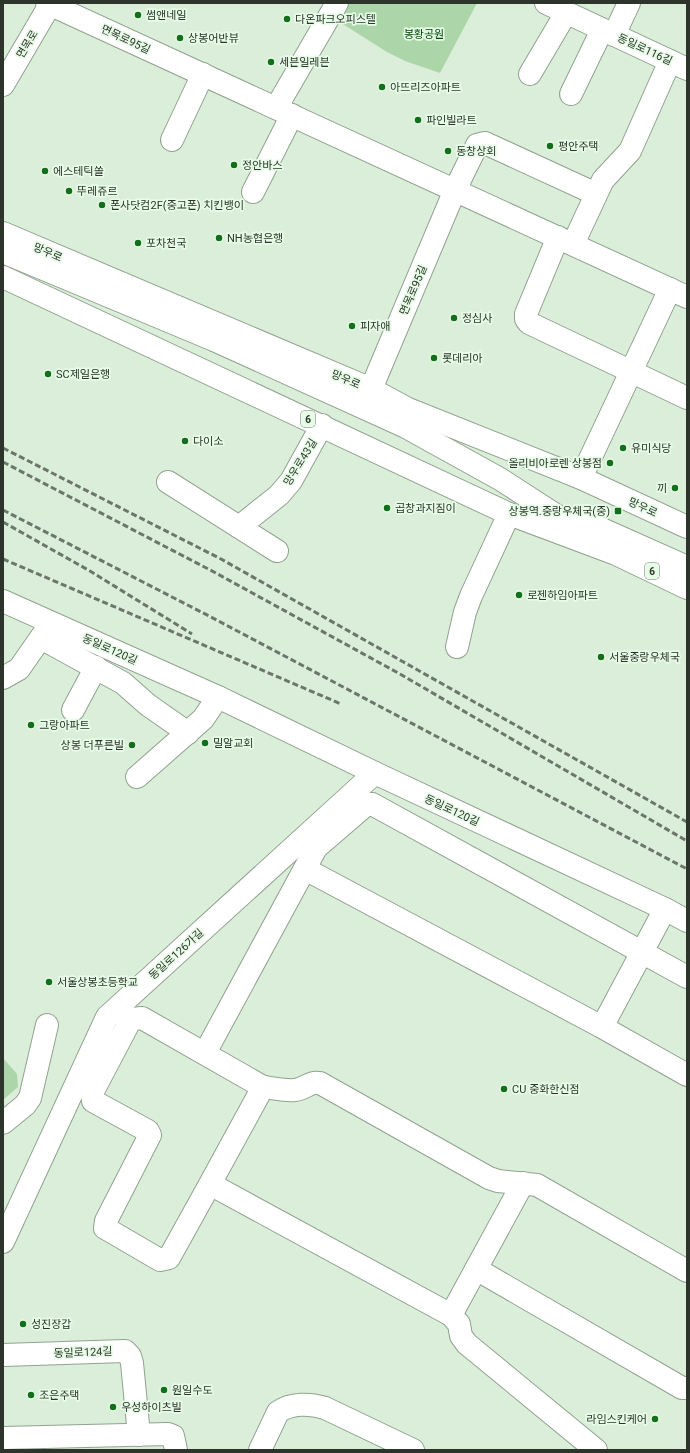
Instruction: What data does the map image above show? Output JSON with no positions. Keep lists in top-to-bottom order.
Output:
{
  "streets": {
    "street": [
      "면목로95길",
      "면목로",
      "동일로116길",
      "망우로",
      "6",
      "망우로43길",
      "동일로120길",
      "동일로126가길",
      "동일로124길"
    ]
  },
  "crossings": [
    ["면목로95길", "면목로"],
    ["면목로95길", "망우로"],
    ["6", "망우로43길"],
    ["동일로120길", "동일로126가길"]
  ],
  "parks": ["봉황공원"],
  "places": {
    "other": [
      "썸앤네일",
      "다온파크오피스텔",
      "상봉어반뷰",
      "세븐일레븐",
      "아뜨리즈아파트",
      "파인빌라트",
      "평안주택",
      "동창상회",
      "정안바스",
      "에스테틱쏠",
      "뚜레쥬르",
      "폰사닷컴2F(중고폰) 치킨뱅이",
      "NH농협은행",
      "포차천국",
      "정심사",
      "피자애",
      "롯데리아",
      "SC제일은행",
      "다이소",
      "유미식당",
      "올리비아로렌 상봉점",
      "끼",
      "곱창과지짐이",
      "로젠하임아파트",
      "서울중랑우체국",
      "그랑아파트",
      "밀알교회",
      "상봉 더푸른빌",
      "서울상봉초등학교",
      "CU 중화한신점",
      "성진장갑",
      "원일수도",
      "조은주택",
      "우성하이츠빌",
      "라임스킨케어"
    ],
    "transit": ["상봉역.중랑우체국(중)"]
  }
}
